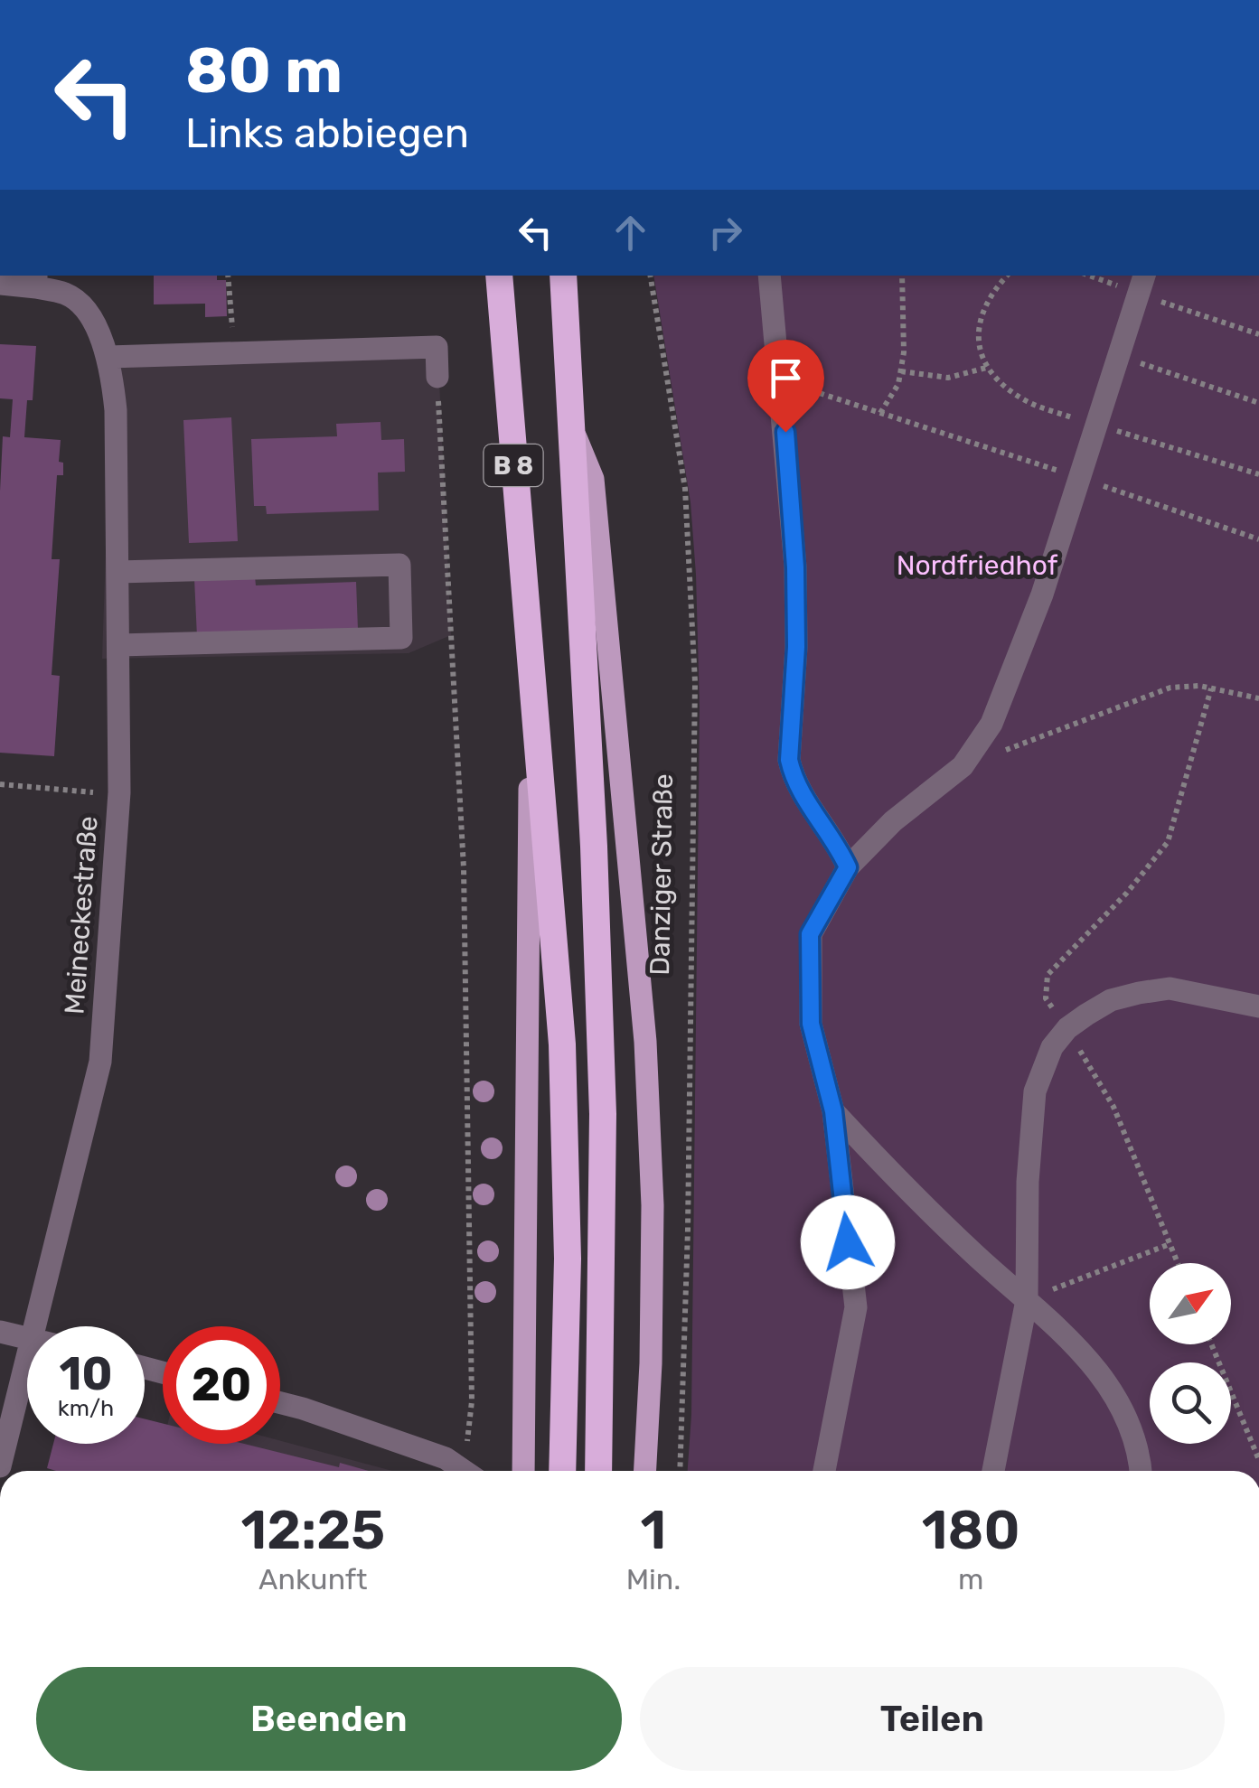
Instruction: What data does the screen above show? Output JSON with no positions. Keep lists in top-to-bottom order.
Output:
{
  "streets": {
    "highway": ["B 8", "Danziger Straße"],
    "street": ["Meineckestraße"]
  },
  "parks": ["Nordfriedhof"],
  "north": "top right",
  "page": {
    "turn": ["80 m", "Links abbiegen"],
    "speed": "10 km/h",
    "limit": "20",
    "eta": [
      "12:25",
      "Ankunft",
      "1",
      "Min.",
      "180",
      "m"
    ],
    "buttons": ["Beenden", "Teilen"]
  }
}
